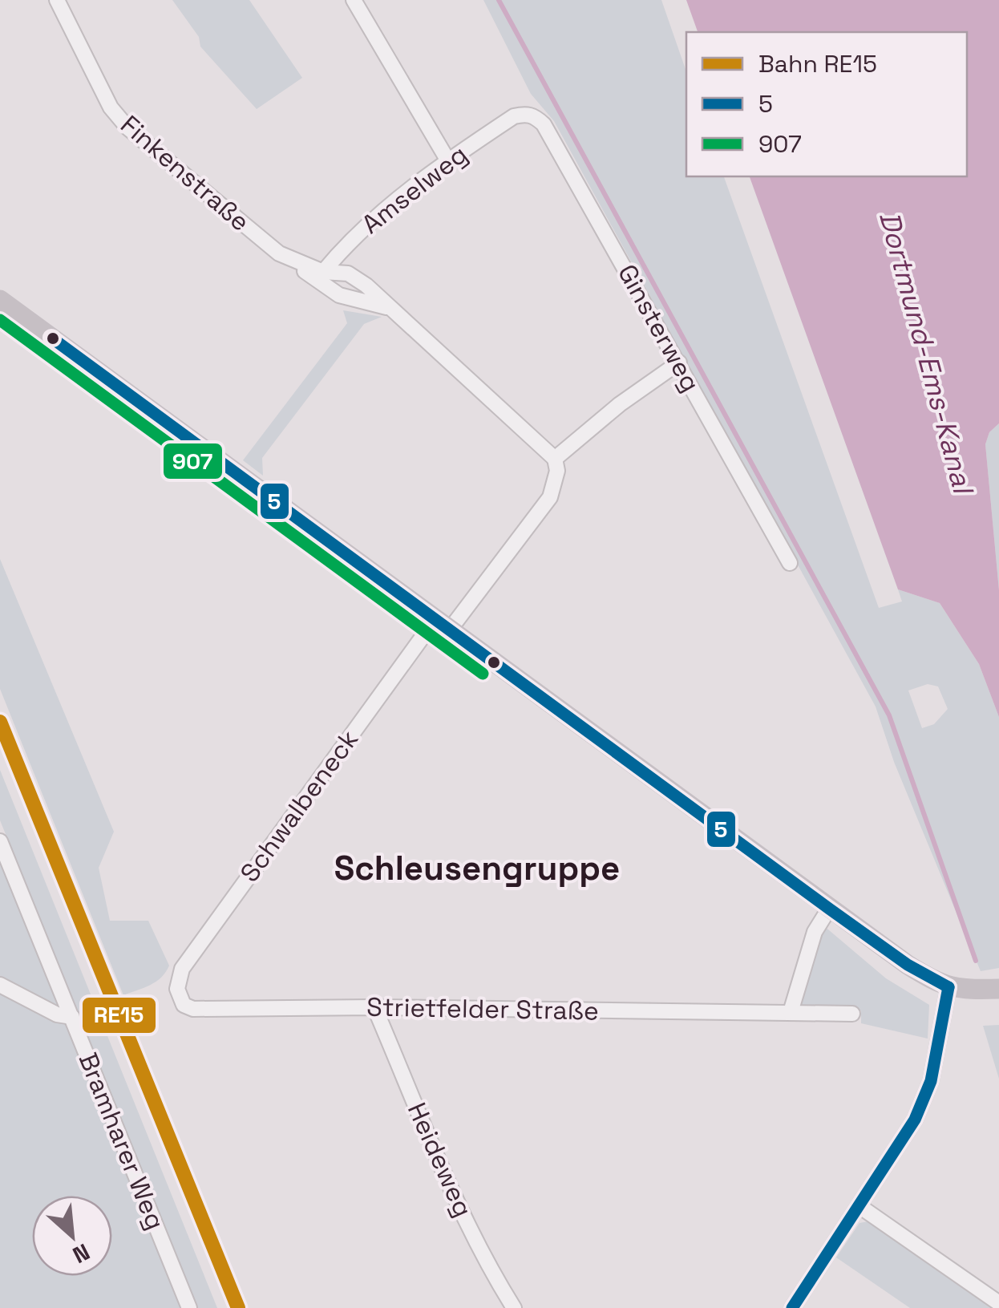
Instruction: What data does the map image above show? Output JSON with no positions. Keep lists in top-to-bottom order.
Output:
{
  "streets": {
    "street": [
      "Finkenstraße",
      "Amselweg",
      "Ginsterweg",
      "Schwalbeneck",
      "Strietfelder Straße",
      "Bramharer Weg",
      "Heideweg"
    ]
  },
  "crossings": [
    ["Finkenstraße", "Amselweg"],
    ["Finkenstraße", "Schwalbeneck"],
    ["Amselweg", "Ginsterweg"],
    ["Schwalbeneck", "Strietfelder Straße"],
    ["Strietfelder Straße", "Heideweg"]
  ],
  "districts": ["Schleusengruppe"],
  "water": ["Dortmund-Ems-Kanal"],
  "lines": ["transit line 907", "transit line 5", "rail line RE15"],
  "legend": ["Bahn RE15", "5", "907"],
  "north": "bottom right"
}
